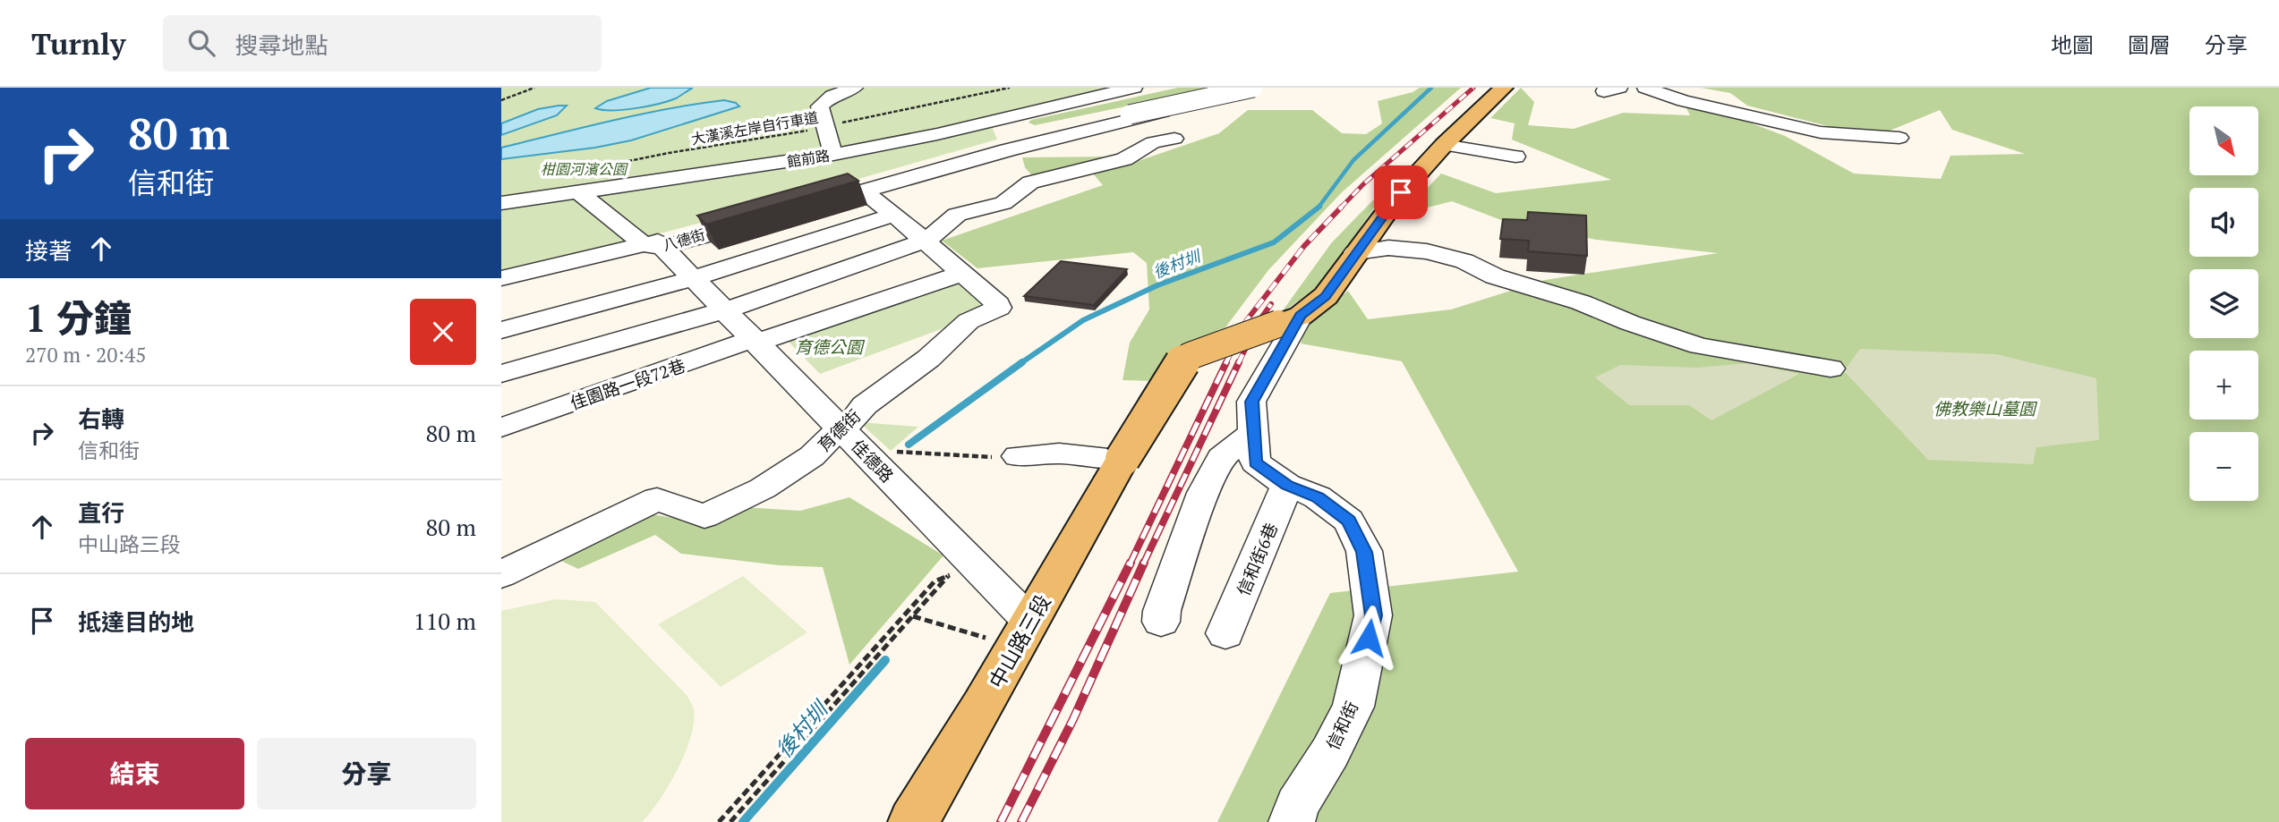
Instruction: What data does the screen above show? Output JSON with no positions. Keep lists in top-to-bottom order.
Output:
{
  "streets": {
    "main road": ["中山路三段"],
    "street": [
      "館前路",
      "八德街",
      "佳園路一段72巷",
      "育德街",
      "佳德路",
      "信和街6巷",
      "信和街"
    ],
    "path": ["大漢溪左岸自行車道"]
  },
  "crossings": [
    ["八德街", "佳德路"],
    ["佳園路一段72巷", "育德街"],
    ["佳園路一段72巷", "佳德路"],
    ["育德街", "佳德路"],
    ["佳德路", "中山路三段"],
    ["信和街6巷", "信和街"],
    ["中山路三段", "信和街"]
  ],
  "water": ["後村圳"],
  "parks": ["柑園河濱公園", "育德公園", "佛教樂山墓園"],
  "north": "bottom right",
  "page": {
    "header": "Turnly",
    "search": "搜尋地點",
    "nav": ["地圖", "圖層", "分享"],
    "turn": ["80 m", "信和街"],
    "map_buttons": ["+", "−"],
    "then": "接著",
    "heading": ["1 分鐘", "270 m · 20:45"],
    "list": [
      {
        "name": "右轉",
        "note": "信和街",
        "value": "80 m"
      },
      {
        "name": "直行",
        "note": "中山路三段",
        "value": "80 m"
      },
      {
        "name": "抵達目的地",
        "value": "110 m"
      }
    ],
    "buttons": ["結束", "分享"]
  }
}
